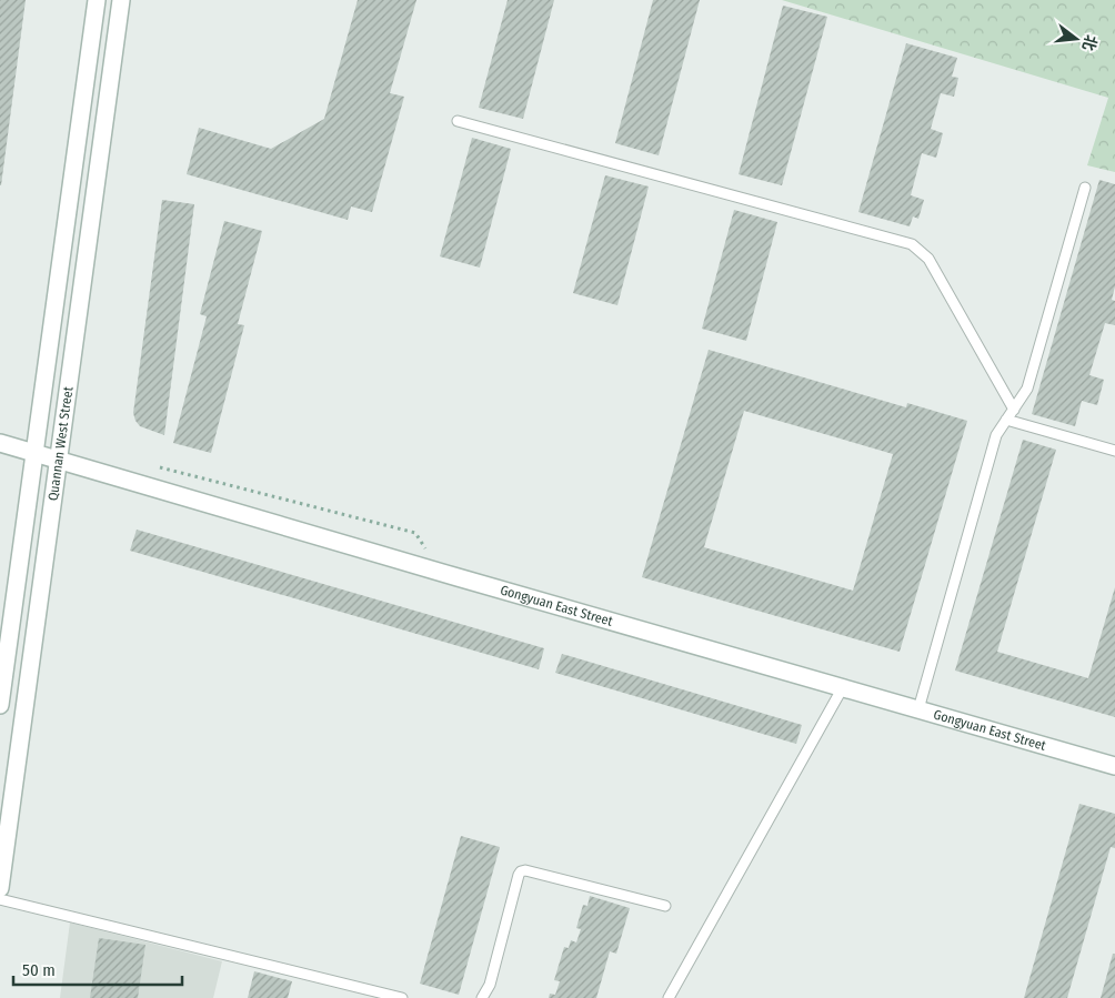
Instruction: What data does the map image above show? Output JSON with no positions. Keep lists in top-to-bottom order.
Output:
{
  "streets": {
    "main road": ["Quannan West Street", "Gongyuan East Street"]
  },
  "crossings": [
    ["Quannan West Street", "Gongyuan East Street"]
  ],
  "scale_bar": "50 m",
  "north": "right"
}
